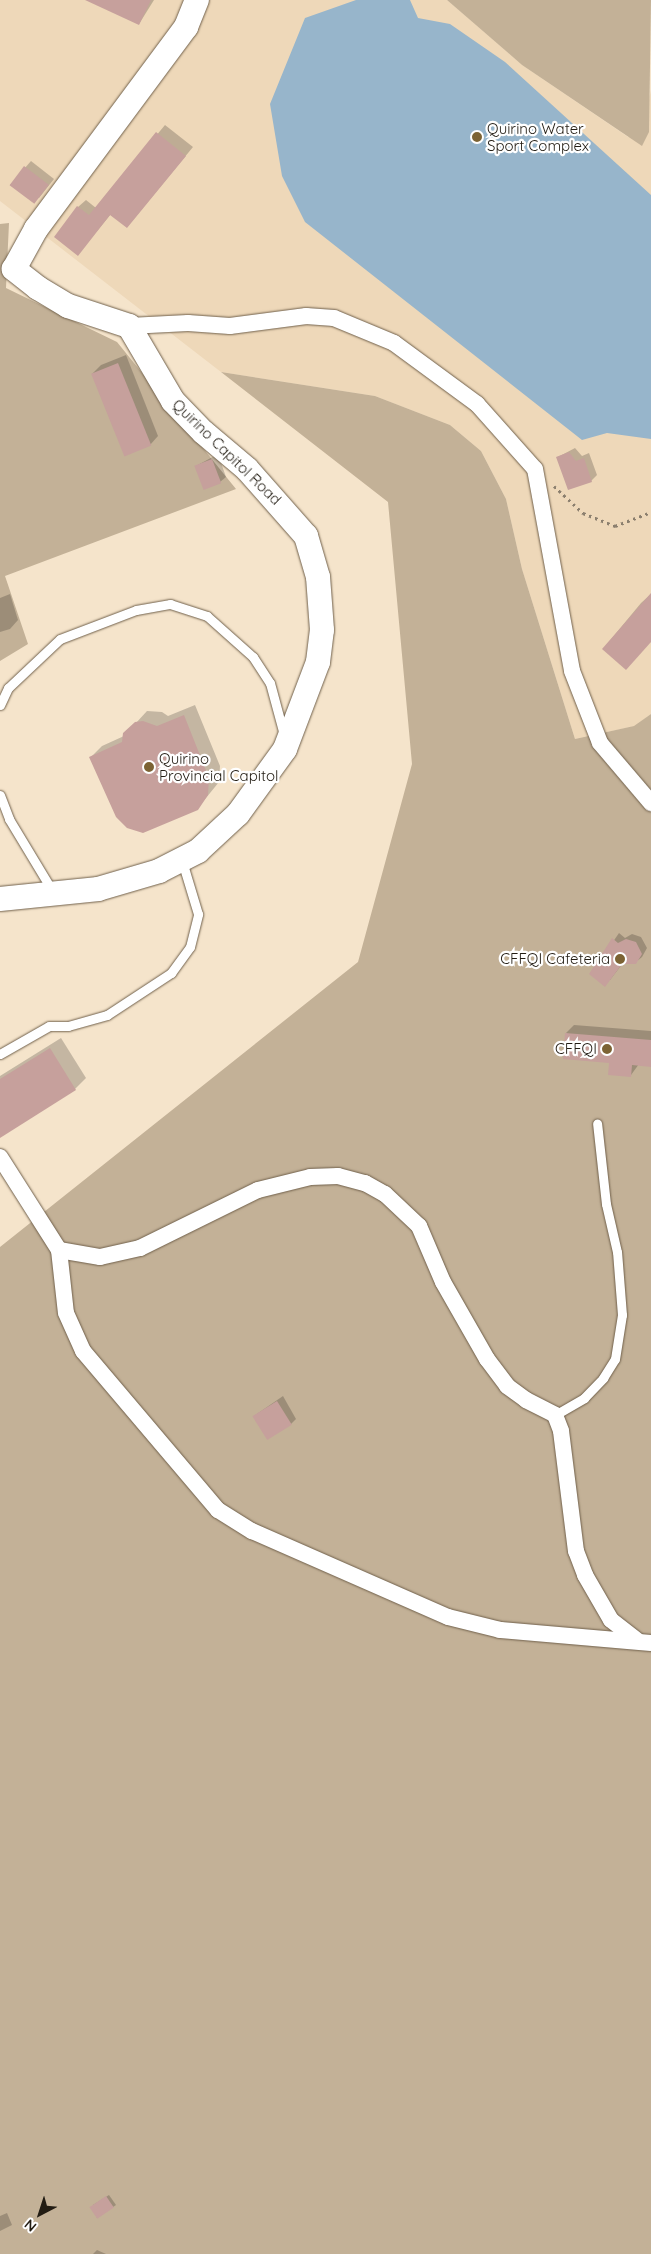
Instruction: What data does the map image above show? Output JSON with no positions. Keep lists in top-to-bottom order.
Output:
{
  "streets": {
    "street": ["Quirino Capitol Road"]
  },
  "places": [
    "Quirino Water Sport Complex",
    "Quirino Provincial Capitol",
    "CFFQI Cafeteria",
    "CFFQI"
  ],
  "north": "bottom left"
}
